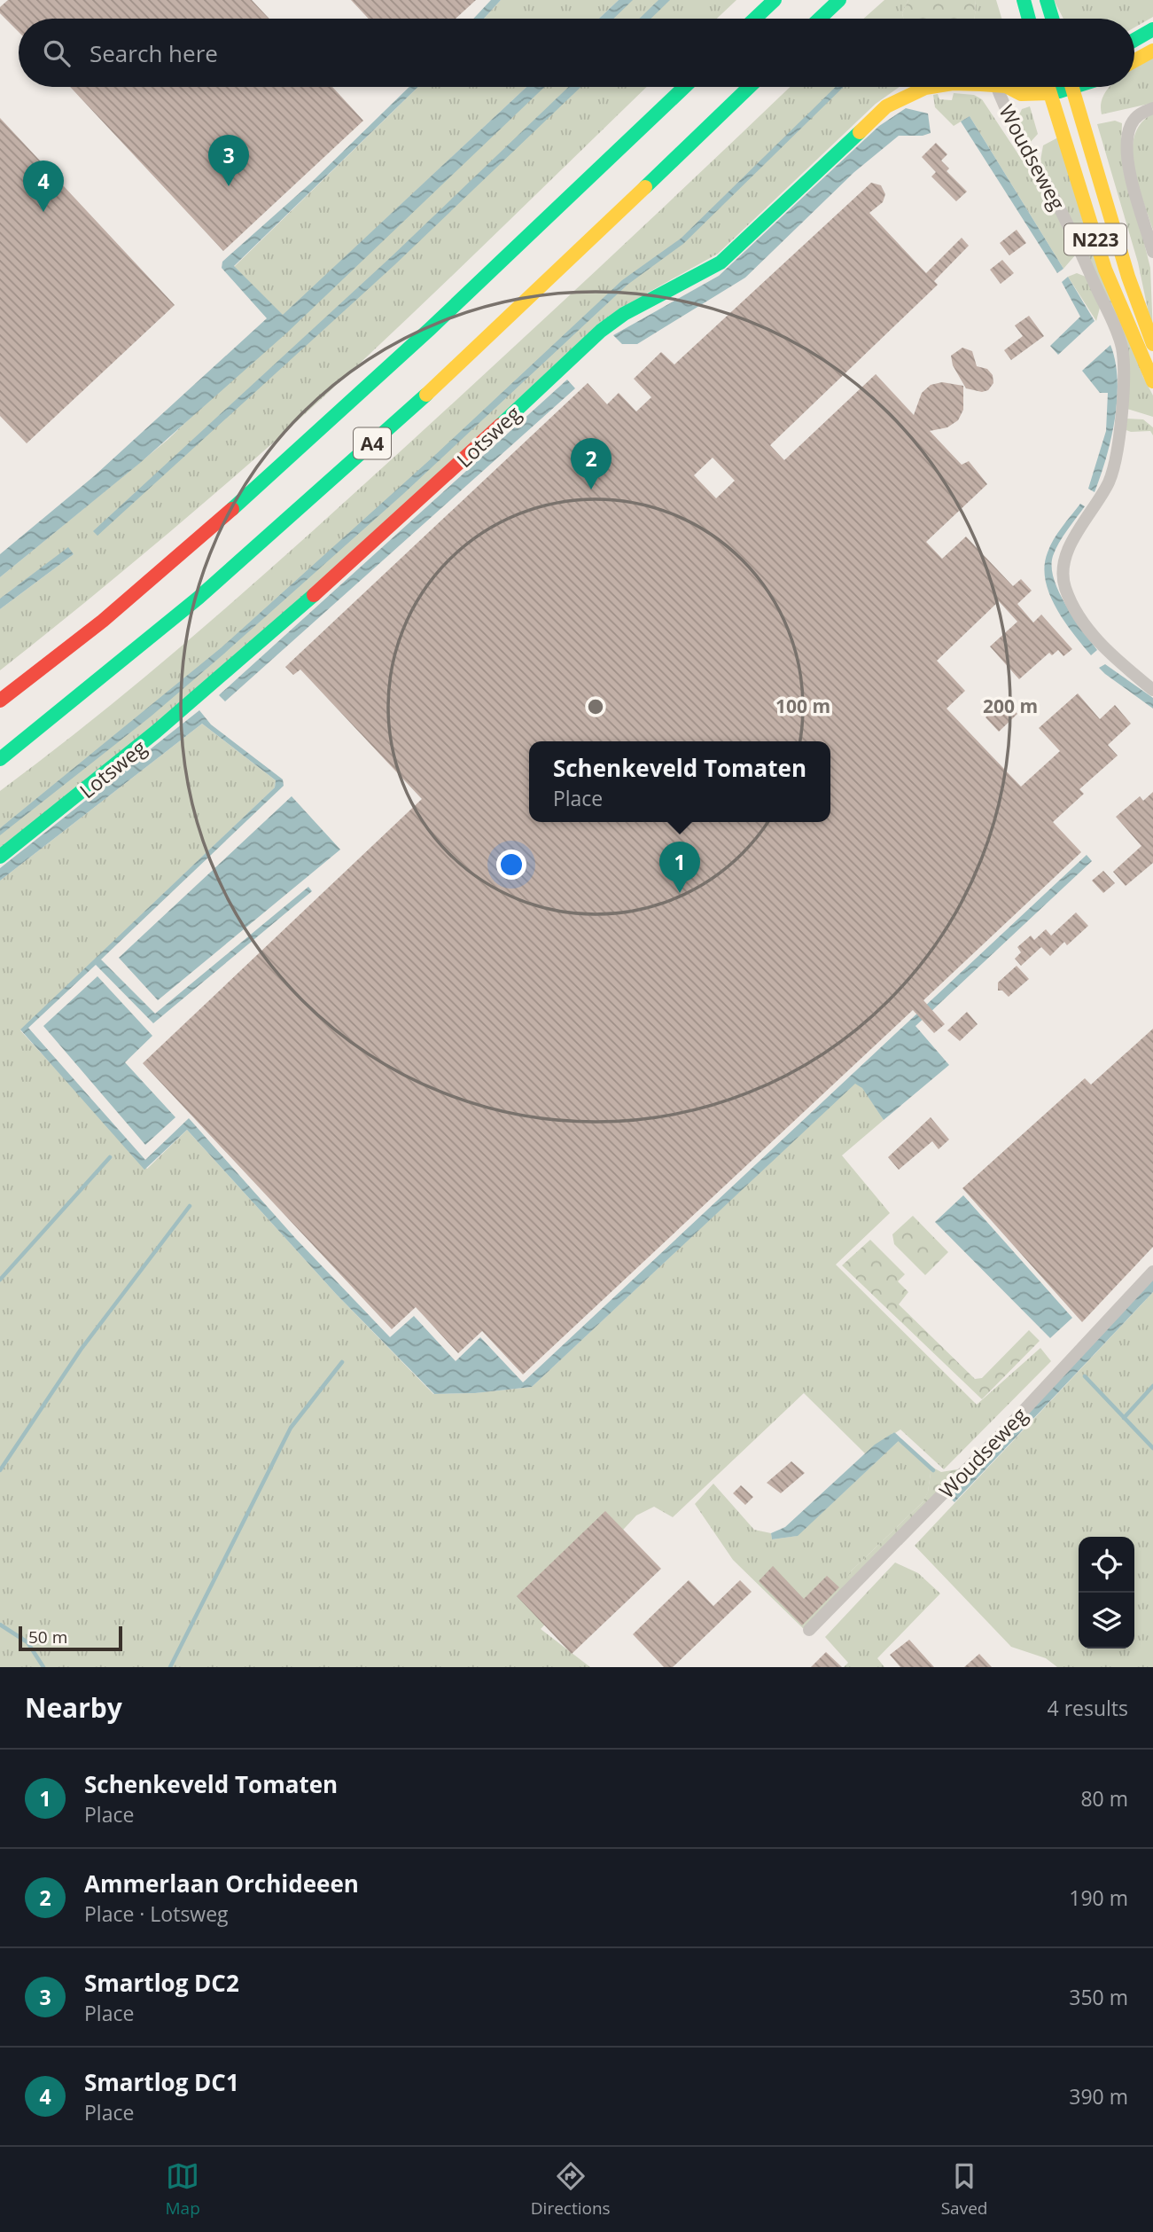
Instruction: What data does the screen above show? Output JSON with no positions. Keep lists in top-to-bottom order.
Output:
{
  "streets": {
    "main road": [
      "Woudseweg",
      "N223",
      "Lotsweg",
      "A4"
    ]
  },
  "crossings": [
    ["Woudseweg", "Lotsweg"]
  ],
  "scale_bar": "50 m",
  "page": {
    "search": "Search here",
    "pins": [
      "3",
      "4",
      "2",
      "1"
    ],
    "popup": ["Schenkeveld Tomaten", "Place"],
    "scale": "50 m",
    "heading": ["Nearby", "4 results"],
    "list": [
      {
        "mark": "1",
        "name": "Schenkeveld Tomaten",
        "note": "Place",
        "value": "80 m"
      },
      {
        "mark": "2",
        "name": "Ammerlaan Orchideeen",
        "note": "Place · Lotsweg",
        "value": "190 m"
      },
      {
        "mark": "3",
        "name": "Smartlog DC2",
        "note": "Place",
        "value": "350 m"
      },
      {
        "mark": "4",
        "name": "Smartlog DC1",
        "note": "Place",
        "value": "390 m"
      }
    ],
    "nav": ["Map", "Directions", "Saved"]
  },
  "rings": ["100 m", "200 m"]
}
